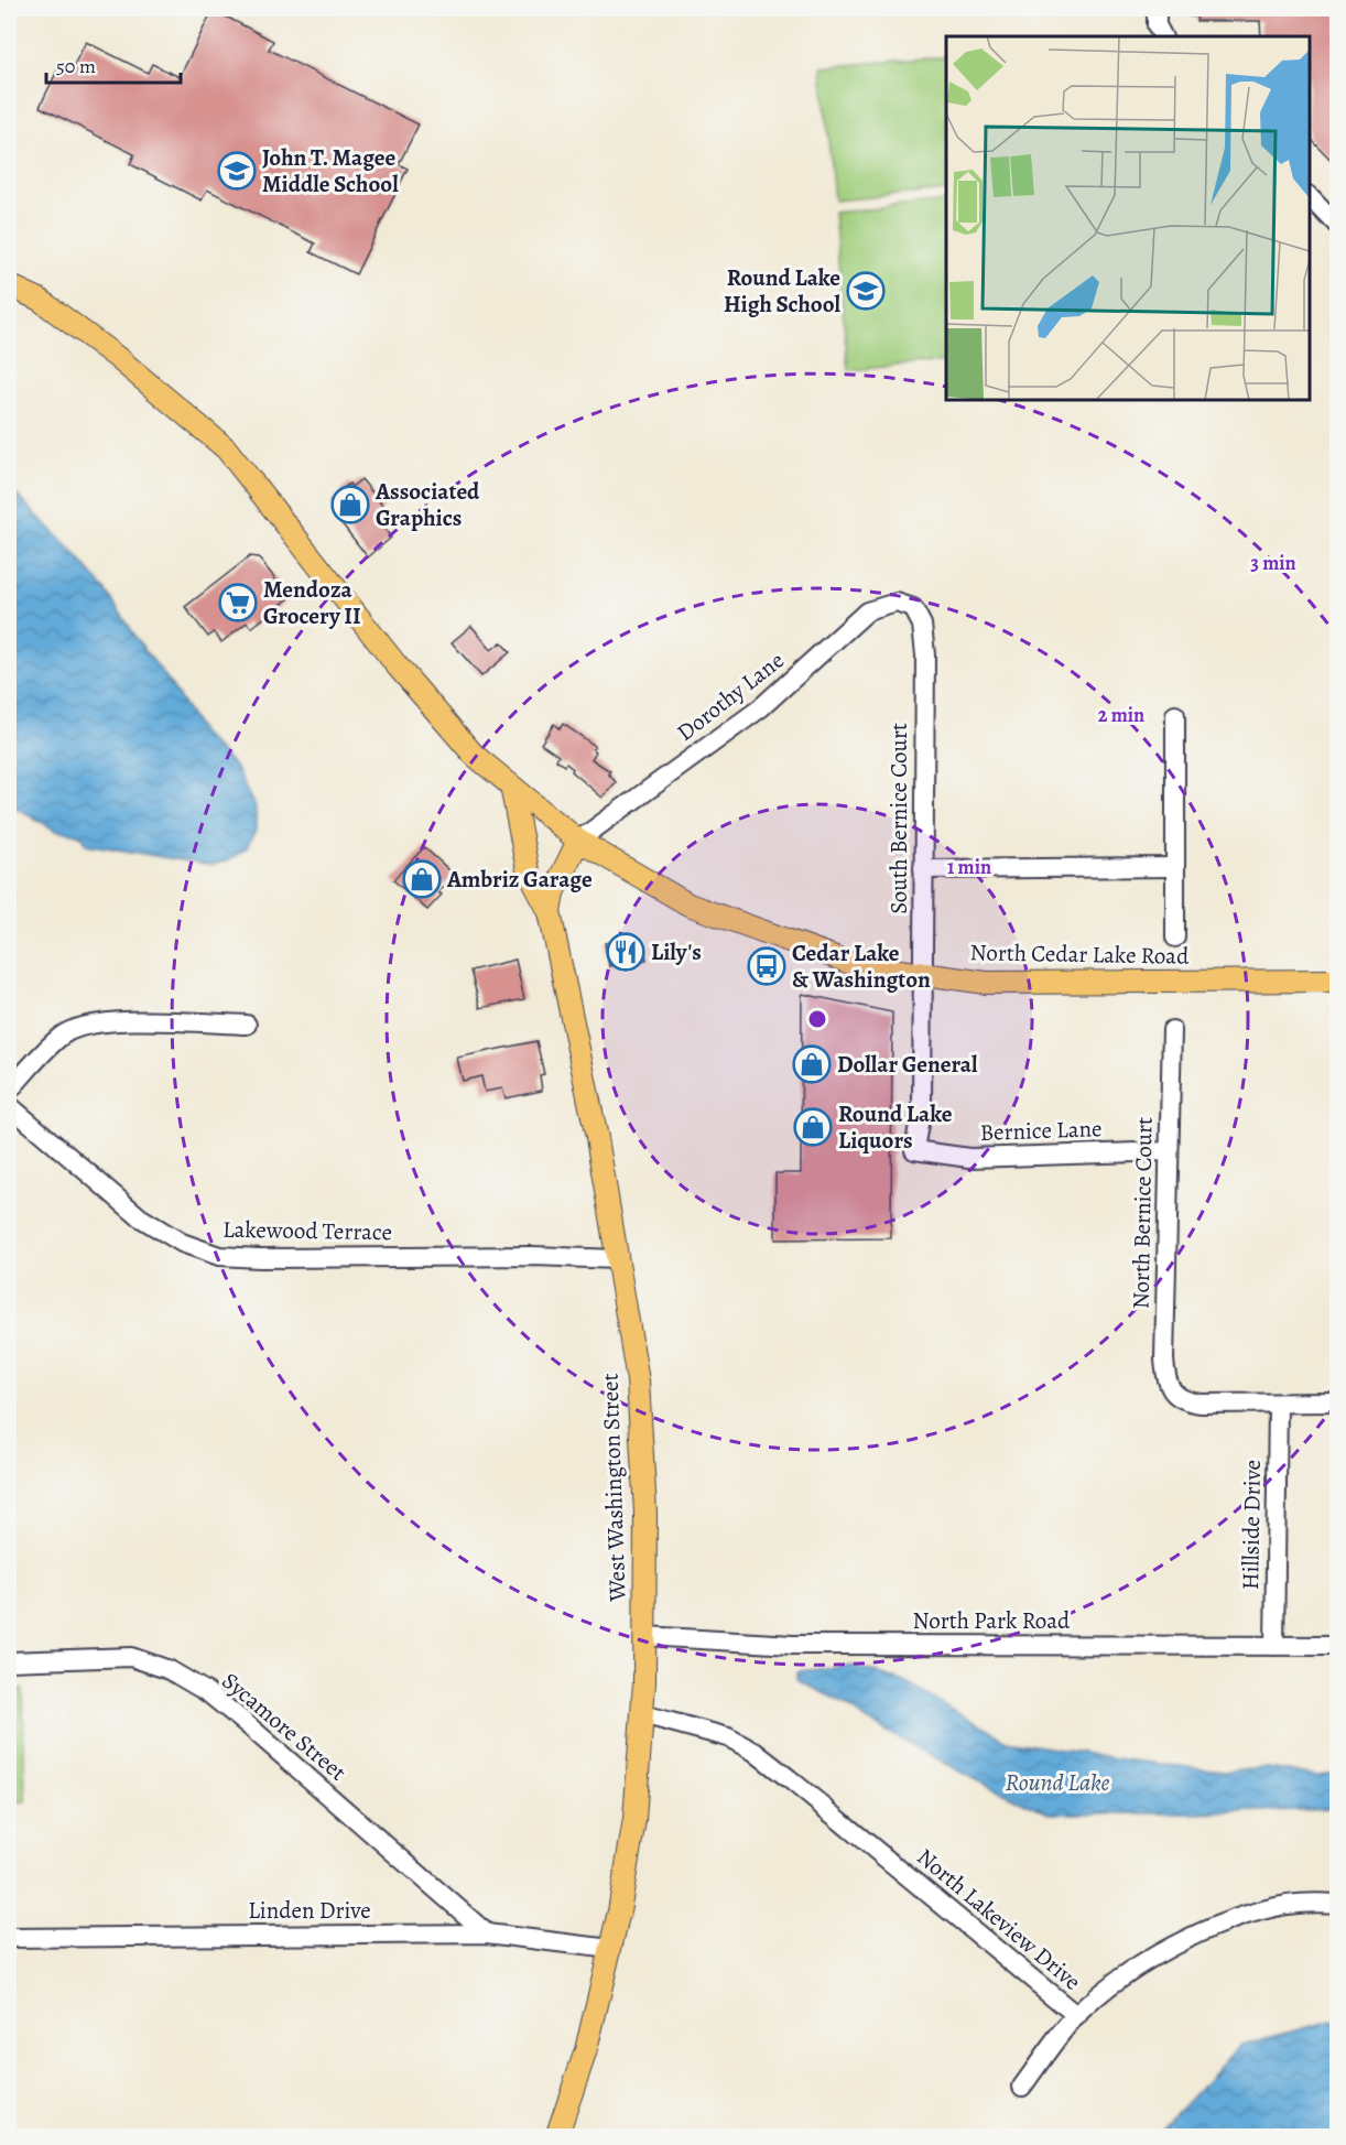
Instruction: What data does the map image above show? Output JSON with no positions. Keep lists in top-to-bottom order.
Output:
{
  "streets": {
    "main road": ["North Cedar Lake Road", "West Washington Street"],
    "street": [
      "Dorothy Lane",
      "South Bernice Court",
      "Bernice Lane",
      "North Bernice Court",
      "Lakewood Terrace",
      "Hillside Drive",
      "North Park Road",
      "Sycamore Street",
      "Linden Drive",
      "North Lakeview Drive"
    ]
  },
  "crossings": [
    ["Dorothy Lane", "South Bernice Court"],
    ["Dorothy Lane", "North Cedar Lake Road"],
    ["Dorothy Lane", "West Washington Street"],
    ["South Bernice Court", "North Cedar Lake Road"],
    ["South Bernice Court", "Bernice Lane"],
    ["North Cedar Lake Road", "West Washington Street"],
    ["Bernice Lane", "North Bernice Court"],
    ["North Bernice Court", "Hillside Drive"],
    ["Lakewood Terrace", "West Washington Street"],
    ["West Washington Street", "North Park Road"],
    ["West Washington Street", "Linden Drive"],
    ["West Washington Street", "North Lakeview Drive"],
    ["Hillside Drive", "North Park Road"],
    ["Sycamore Street", "Linden Drive"]
  ],
  "water": ["Round Lake"],
  "places": {
    "school or university": ["John T. Magee Middle School", "Round Lake High School"],
    "shop": [
      "Associated Graphics",
      "Ambriz Garage",
      "Dollar General",
      "Round Lake Liquors"
    ],
    "supermarket": ["Mendoza Grocery II"],
    "restaurant": ["Lily's"],
    "bus stop": ["Cedar Lake & Washington"]
  },
  "scale_bar": "50 m",
  "rings": ["3 min", "2 min", "1 min"]
}
